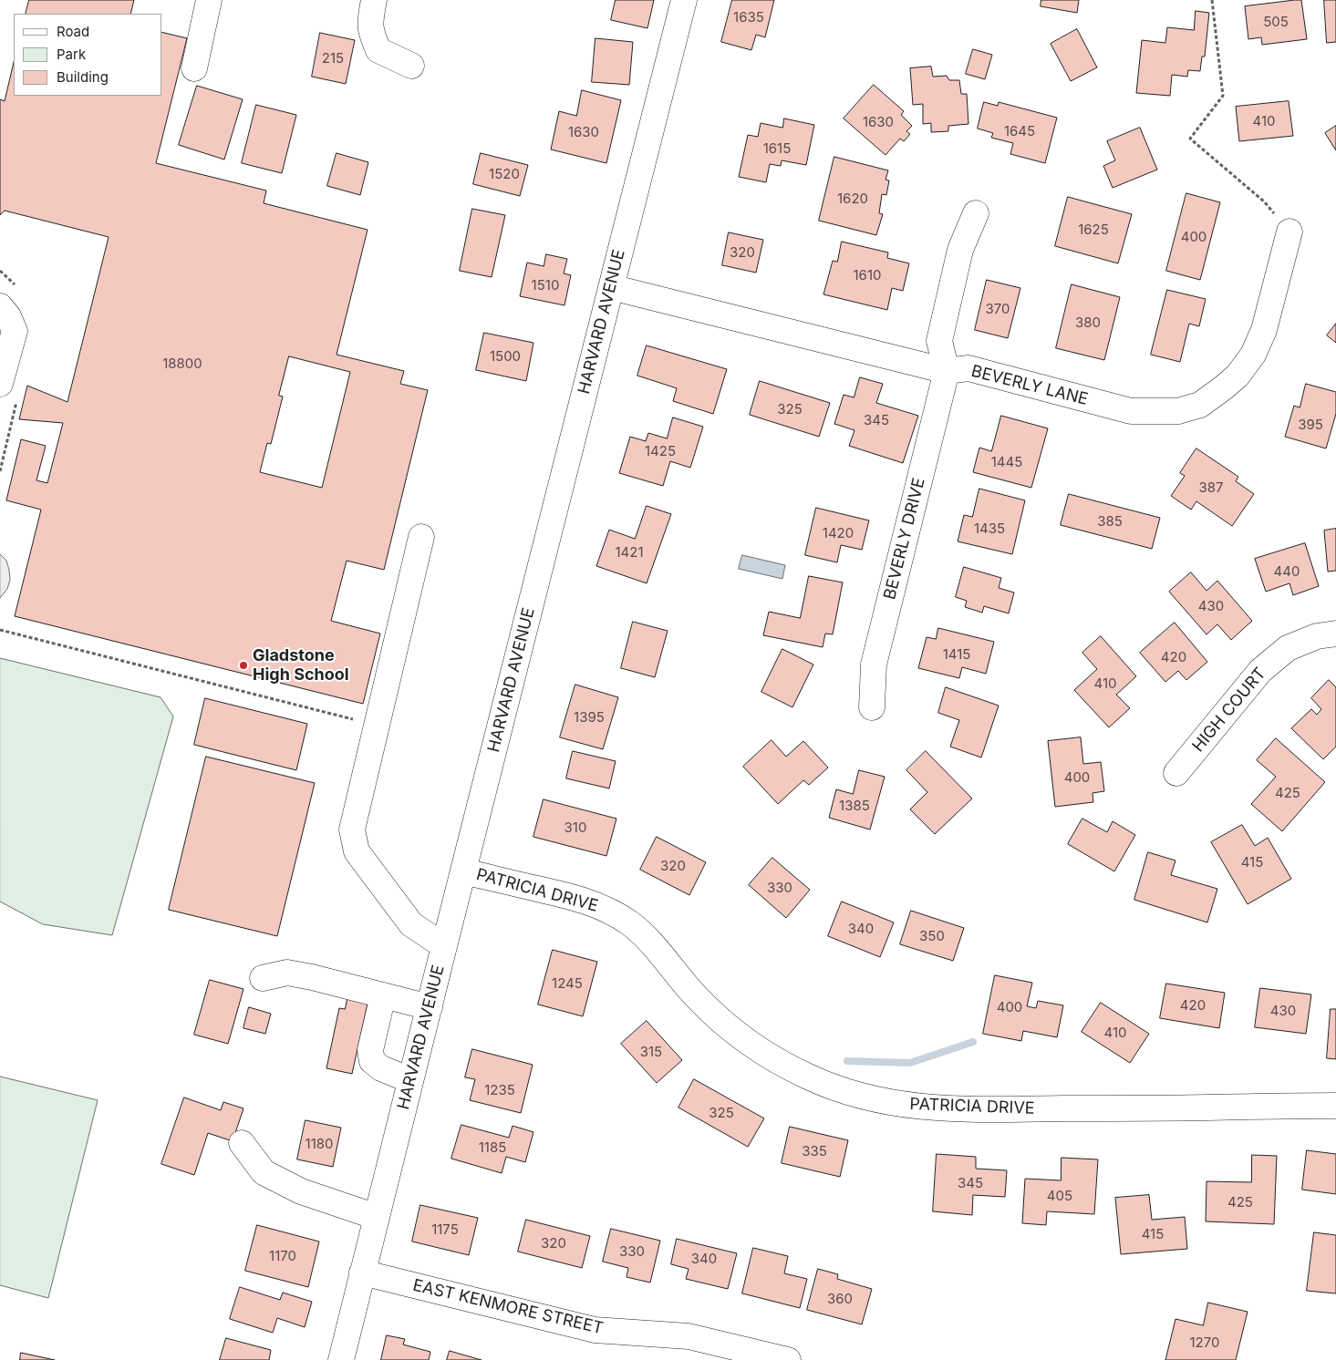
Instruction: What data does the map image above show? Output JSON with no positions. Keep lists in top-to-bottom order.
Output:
{
  "streets": {
    "street": [
      "HARVARD AVENUE",
      "BEVERLY LANE",
      "BEVERLY DRIVE",
      "HIGH COURT",
      "PATRICIA DRIVE",
      "EAST KENMORE STREET"
    ]
  },
  "crossings": [
    ["HARVARD AVENUE", "BEVERLY LANE"],
    ["HARVARD AVENUE", "PATRICIA DRIVE"],
    ["HARVARD AVENUE", "EAST KENMORE STREET"],
    ["BEVERLY LANE", "BEVERLY DRIVE"]
  ],
  "places": ["Gladstone High School"],
  "house_numbers": [
    "1635",
    "505",
    "215",
    "410",
    "1630",
    "1645",
    "1630",
    "1615",
    "1520",
    "1620",
    "1625",
    "400",
    "320",
    "1610",
    "1510",
    "370",
    "380",
    "1500",
    "18800",
    "325",
    "345",
    "395",
    "1425",
    "1445",
    "387",
    "385",
    "1435",
    "1420",
    "1421",
    "440",
    "430",
    "1415",
    "420",
    "410",
    "1395",
    "400",
    "425",
    "1385",
    "310",
    "415",
    "320",
    "330",
    "340",
    "350",
    "1245",
    "420",
    "400",
    "430",
    "410",
    "315",
    "1235",
    "325",
    "1180",
    "1185",
    "335",
    "345",
    "405",
    "425",
    "1175",
    "415",
    "320",
    "330",
    "1170",
    "340",
    "360",
    "1270"
  ],
  "legend": ["Road", "Park", "Building"]
}
